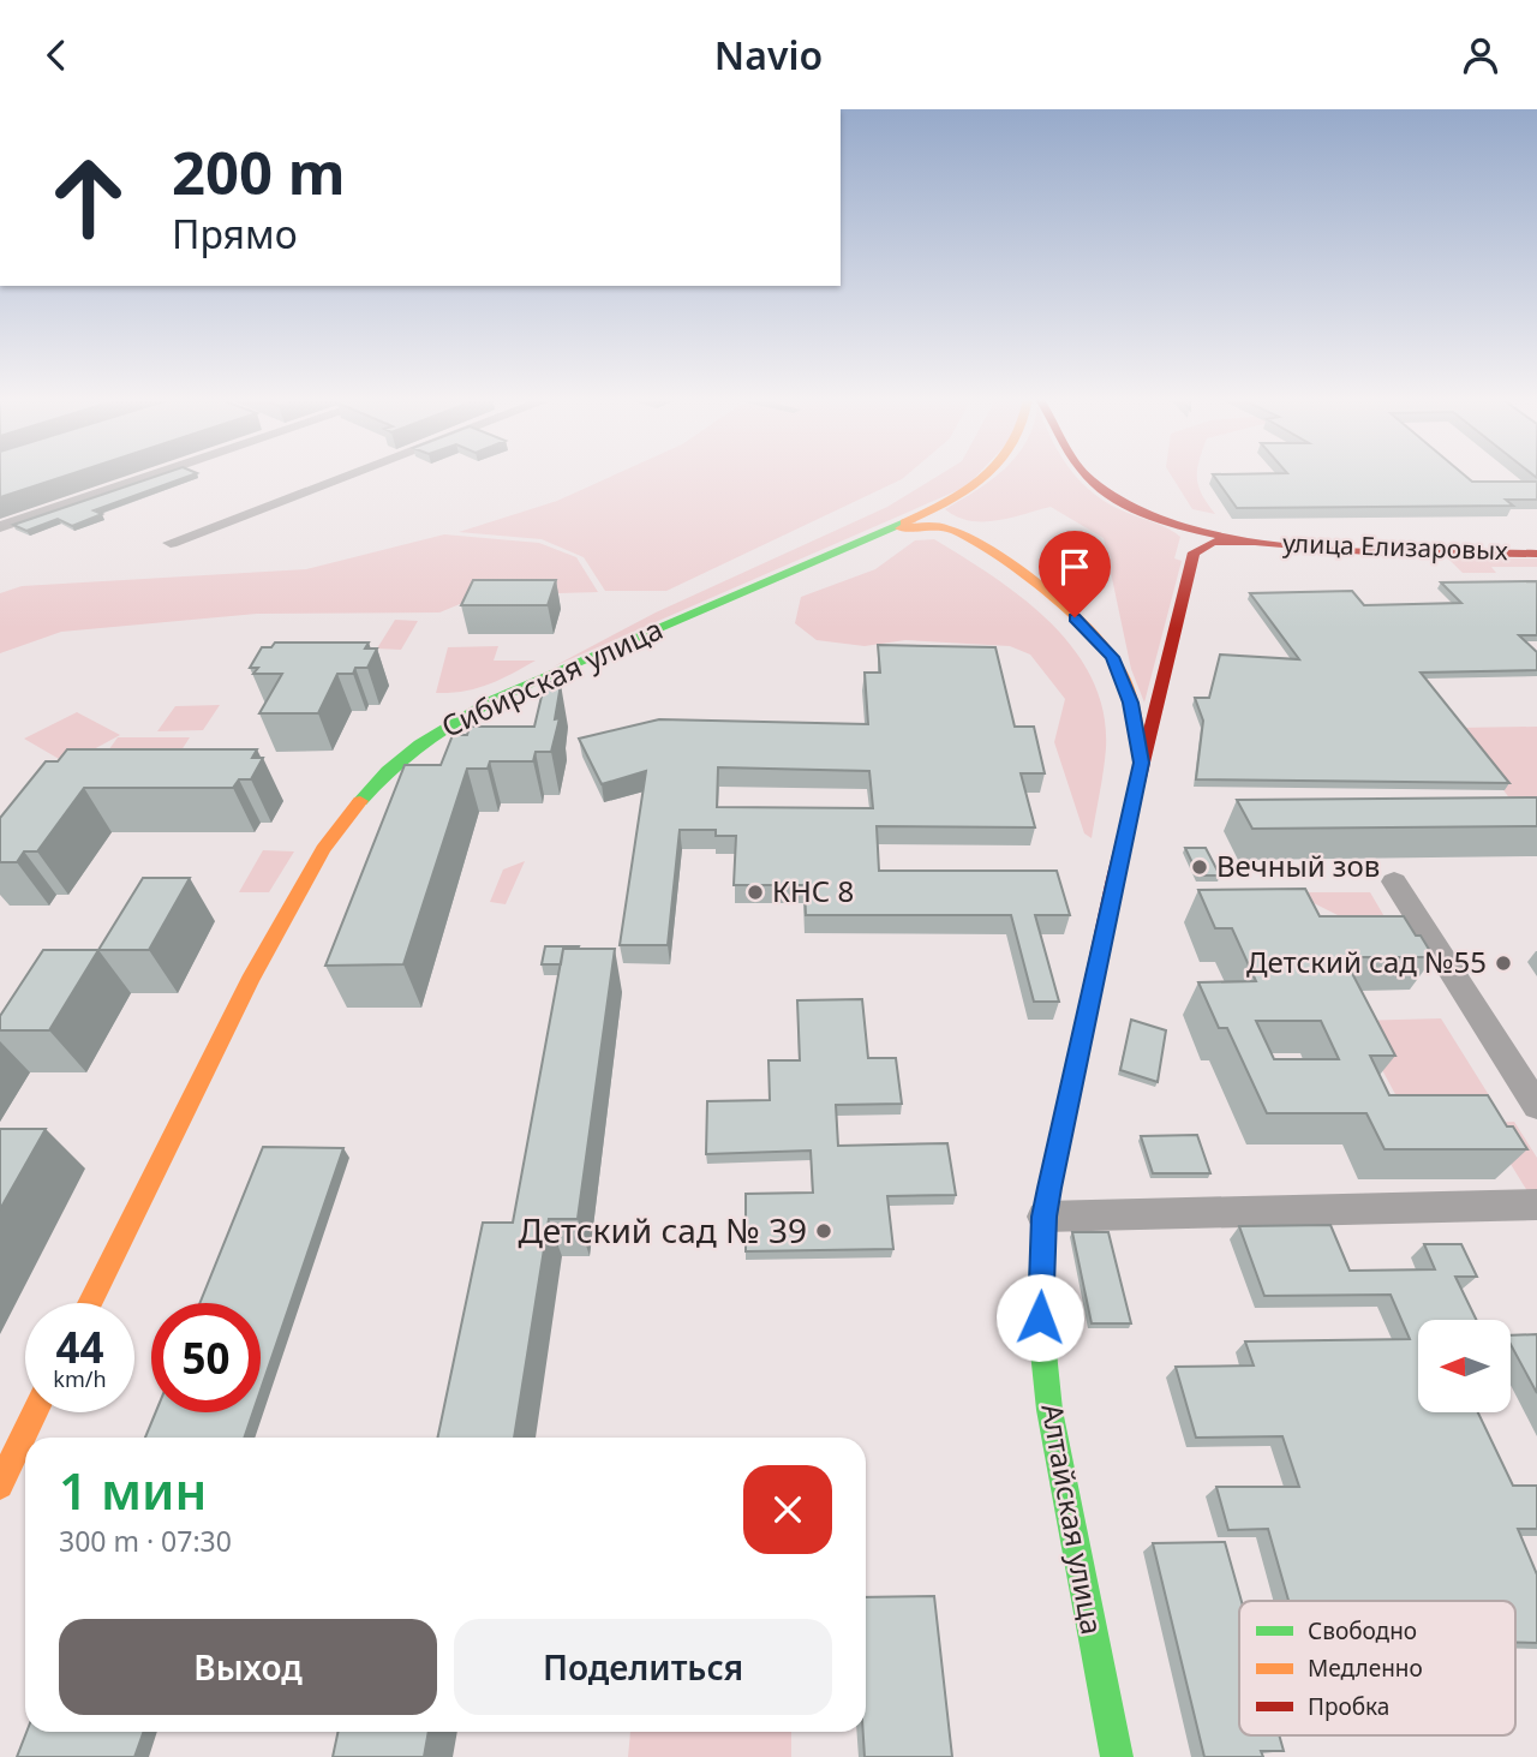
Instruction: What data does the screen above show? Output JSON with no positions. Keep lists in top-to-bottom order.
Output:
{
  "streets": {
    "main road": ["улица Елизаровых", "Сибирская улица", "Алтайская улица"]
  },
  "crossings": [
    ["улица Елизаровых", "Алтайская улица"]
  ],
  "places": [
    "Вечный зов",
    "КНС 8",
    "Детский сад №55",
    "Детский сад № 39"
  ],
  "legend": ["Свободно", "Медленно", "Пробка"],
  "north": "left",
  "page": {
    "header": "Navio",
    "turn": ["200 m", "Прямо"],
    "speed": "44 km/h",
    "limit": "50",
    "heading": ["1 мин", "300 m · 07:30"],
    "buttons": ["Выход", "Поделиться"]
  }
}
